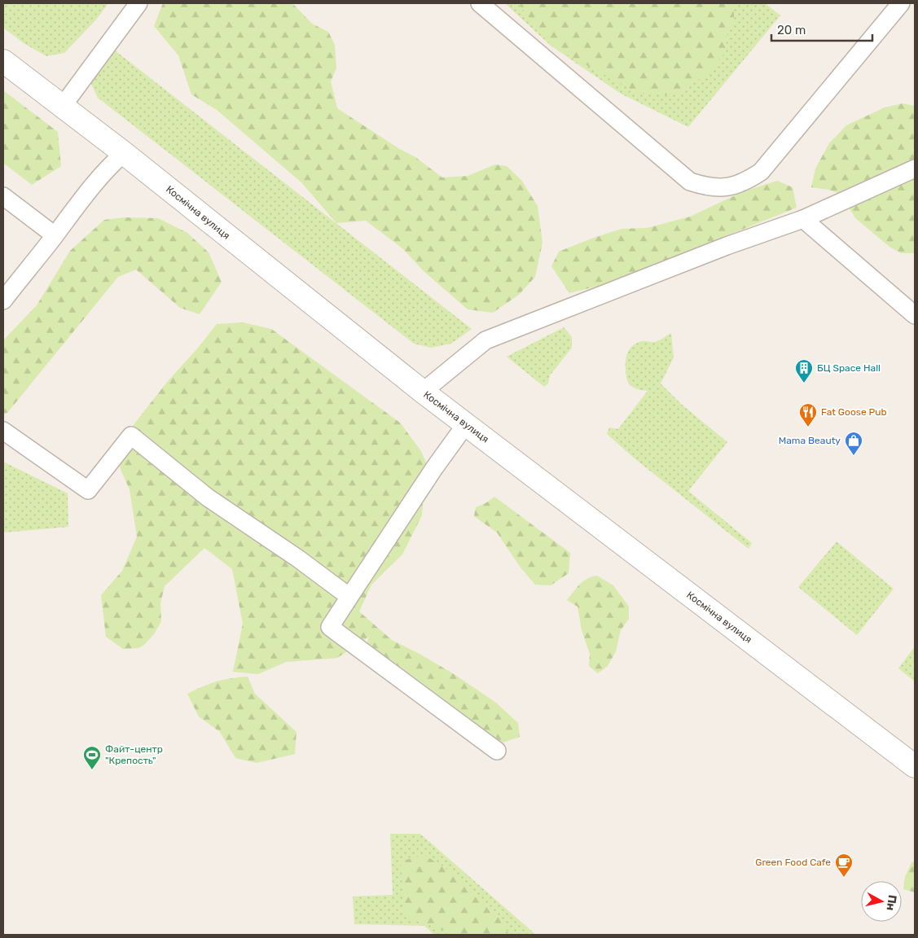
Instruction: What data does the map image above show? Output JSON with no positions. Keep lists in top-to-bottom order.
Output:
{
  "streets": {
    "street": ["Космічна вулиця"]
  },
  "places": {
    "building": ["БЦ Space Hall"],
    "restaurant": ["Fat Goose Pub"],
    "shop": ["Mama Beauty"],
    "sports": ["Файт-центр \"Крепость\""],
    "cafe": ["Green Food Cafe"]
  },
  "scale_bar": "20 m",
  "north": "right"
}
